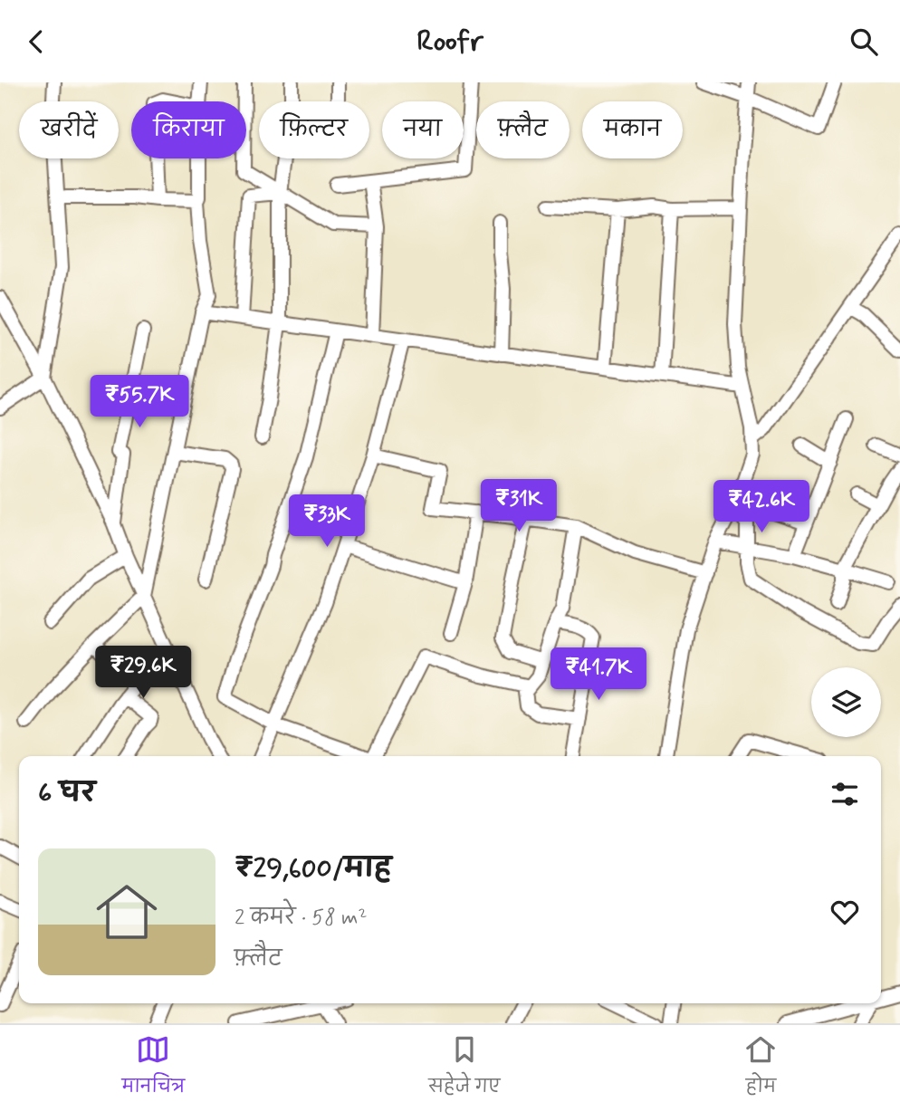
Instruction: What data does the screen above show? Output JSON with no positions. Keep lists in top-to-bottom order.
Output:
{
  "page": {
    "header": "Roofr",
    "chip": [
      "खरीदें",
      "किराया",
      "फ़िल्टर",
      "नया",
      "फ़्लैट",
      "मकान"
    ],
    "price": [
      "₹55.7K",
      "₹31K",
      "₹42.6K",
      "₹33K",
      "₹29.6K",
      "₹41.7K"
    ],
    "heading": "6 घर",
    "list": [
      {
        "name": "₹29,600/माह",
        "note": "2 कमरे · 58 m² · फ़्लैट"
      }
    ],
    "tabs": ["मानचित्र", "सहेजे गए", "होम"]
  }
}
